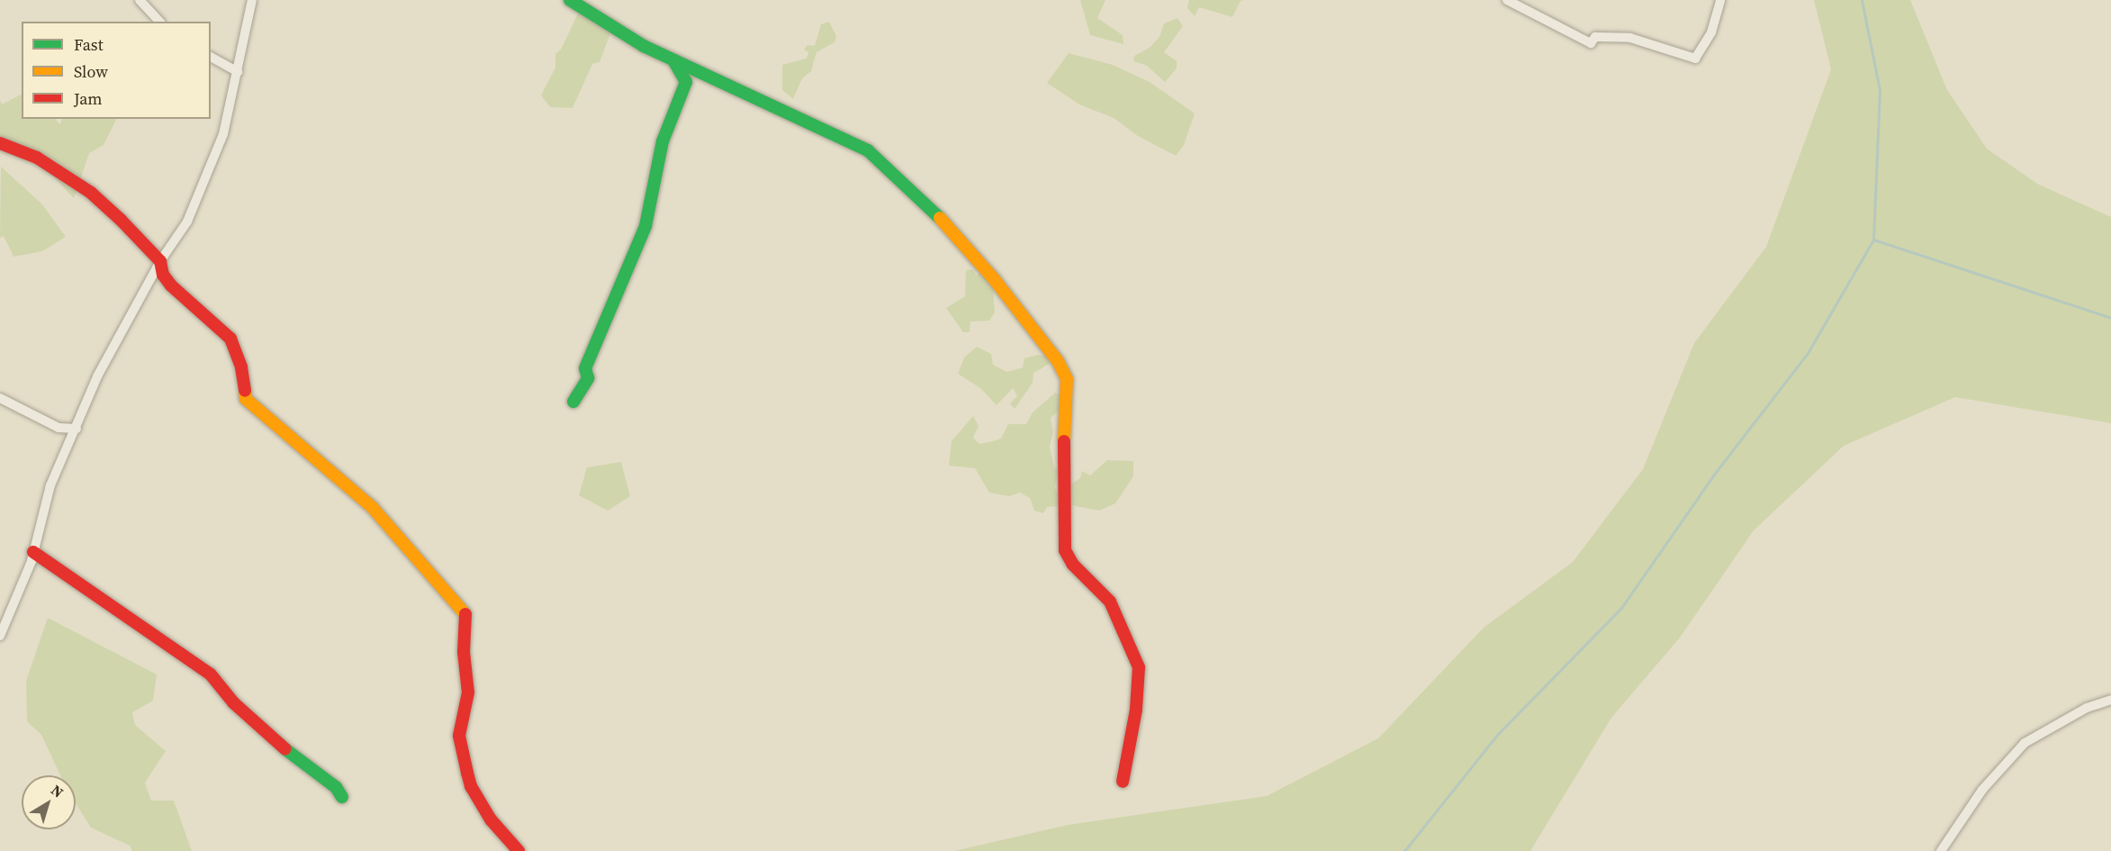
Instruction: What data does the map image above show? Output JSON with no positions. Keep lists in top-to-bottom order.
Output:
{
  "legend": ["Fast", "Slow", "Jam"],
  "north": "top right"
}
